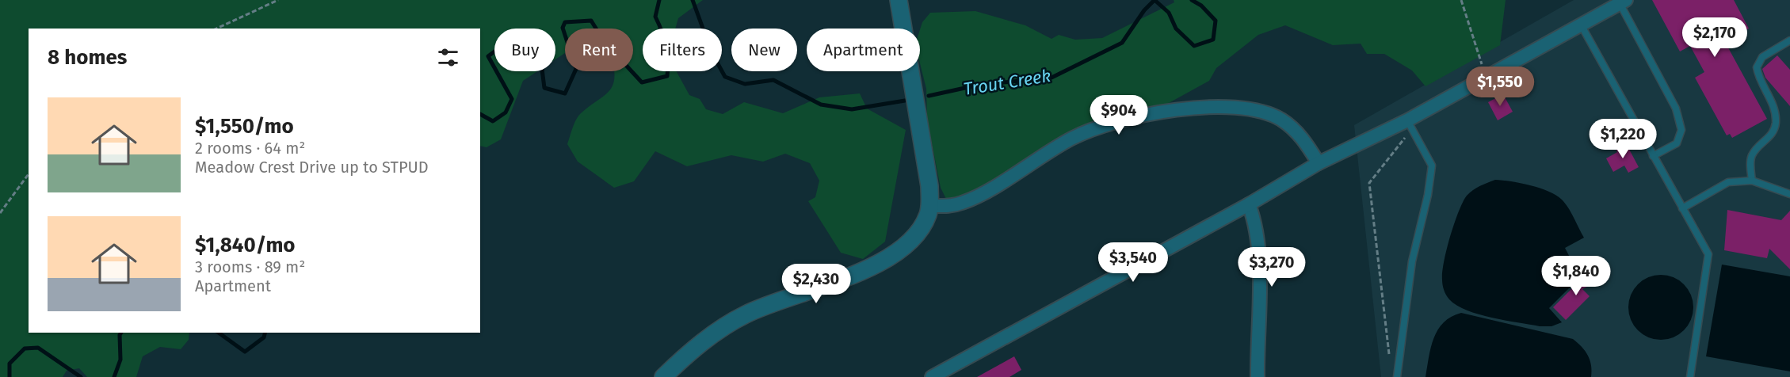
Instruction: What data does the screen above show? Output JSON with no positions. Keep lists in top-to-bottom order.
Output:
{
  "water": ["Trout Creek"],
  "page": {
    "price": [
      "$2,170",
      "$1,550",
      "$904",
      "$1,220",
      "$3,540",
      "$3,270",
      "$1,840",
      "$2,430"
    ],
    "chip": [
      "Buy",
      "Rent",
      "Filters",
      "New",
      "Apartment"
    ],
    "heading": "8 homes",
    "list": [
      {
        "name": "$1,550/mo",
        "note": "2 rooms · 64 m² · Meadow Crest Drive up to STPUD"
      },
      {
        "name": "$1,840/mo",
        "note": "3 rooms · 89 m² · Apartment"
      }
    ]
  }
}
